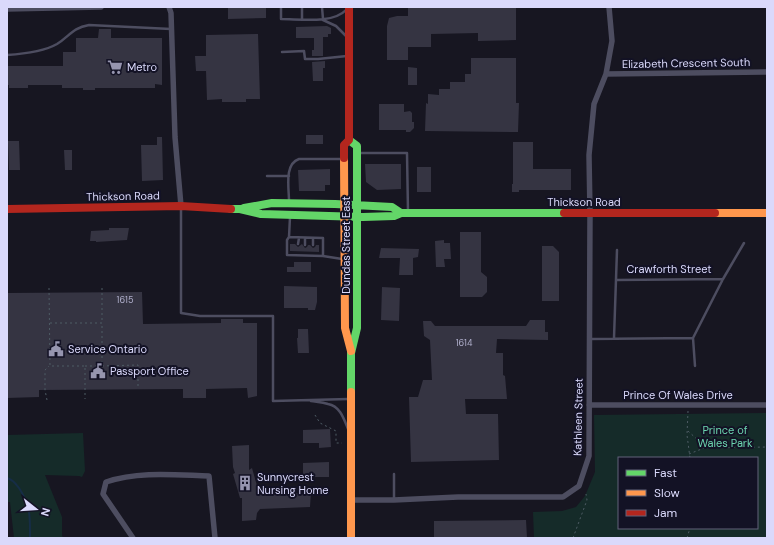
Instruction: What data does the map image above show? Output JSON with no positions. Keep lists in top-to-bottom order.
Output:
{
  "streets": {
    "main road": ["Thickson Road", "Dundas Street East"],
    "street": ["Elizabeth Crescent South", "Prince Of Wales Drive", "Kathleen Street"],
    "lane": ["Crawforth Street"]
  },
  "crossings": [
    ["Thickson Road", "Dundas Street East"],
    ["Thickson Road", "Kathleen Street"],
    ["Dundas Street East", "Kathleen Street"],
    ["Prince Of Wales Drive", "Kathleen Street"]
  ],
  "parks": ["Prince of Wales Park"],
  "places": {
    "supermarket": ["Metro"],
    "public building": ["Service Ontario", "Passport Office"],
    "building": ["Sunnycrest Nursing Home"]
  },
  "house_numbers": ["1615", "1614"],
  "legend": ["Fast", "Slow", "Jam"],
  "north": "right"
}
